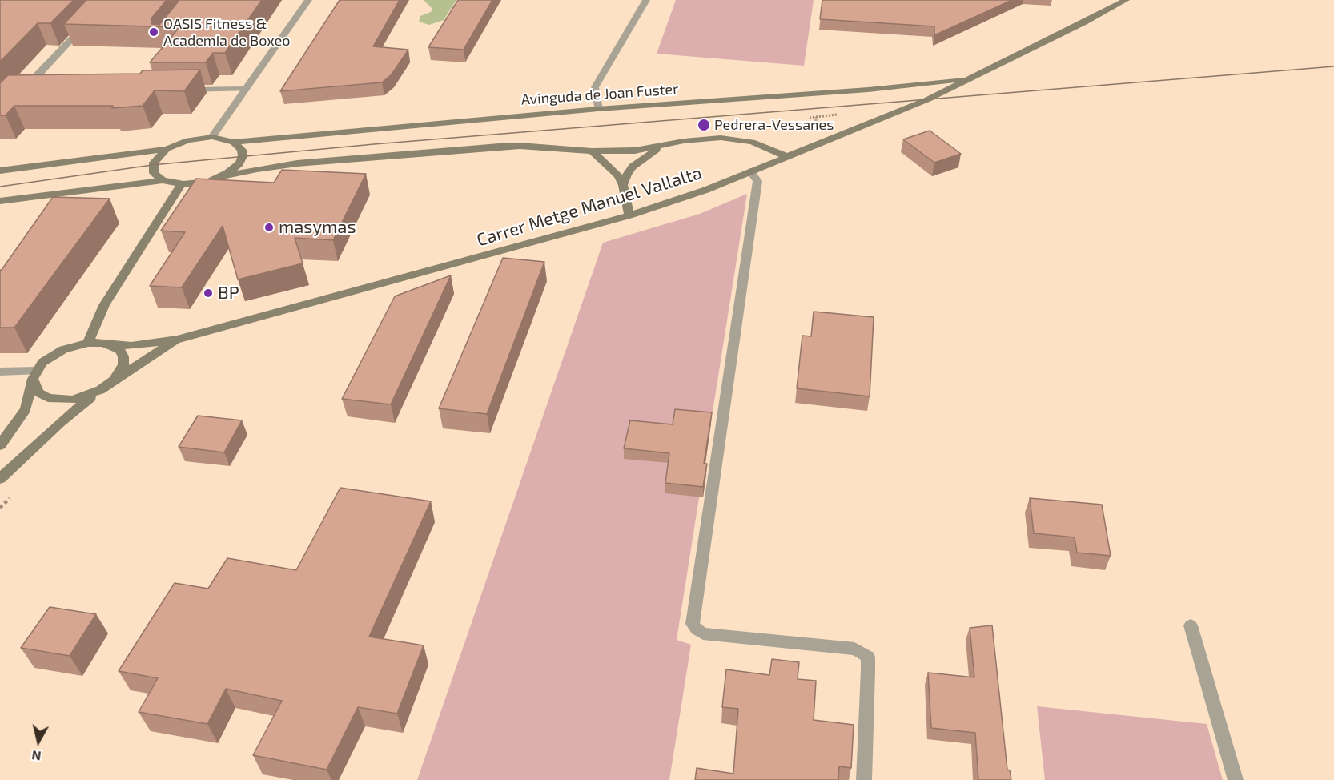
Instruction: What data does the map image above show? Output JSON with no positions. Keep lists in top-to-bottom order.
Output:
{
  "streets": {
    "main road": ["Avinguda de Joan Fuster", "Carrer Metge Manuel Vallalta"]
  },
  "crossings": [
    ["Avinguda de Joan Fuster", "Carrer Metge Manuel Vallalta"]
  ],
  "places": [
    "OASIS Fitness & Academia de Boxeo",
    "Pedrera-Vessanes",
    "masymas",
    "BP"
  ],
  "north": "bottom"
}
